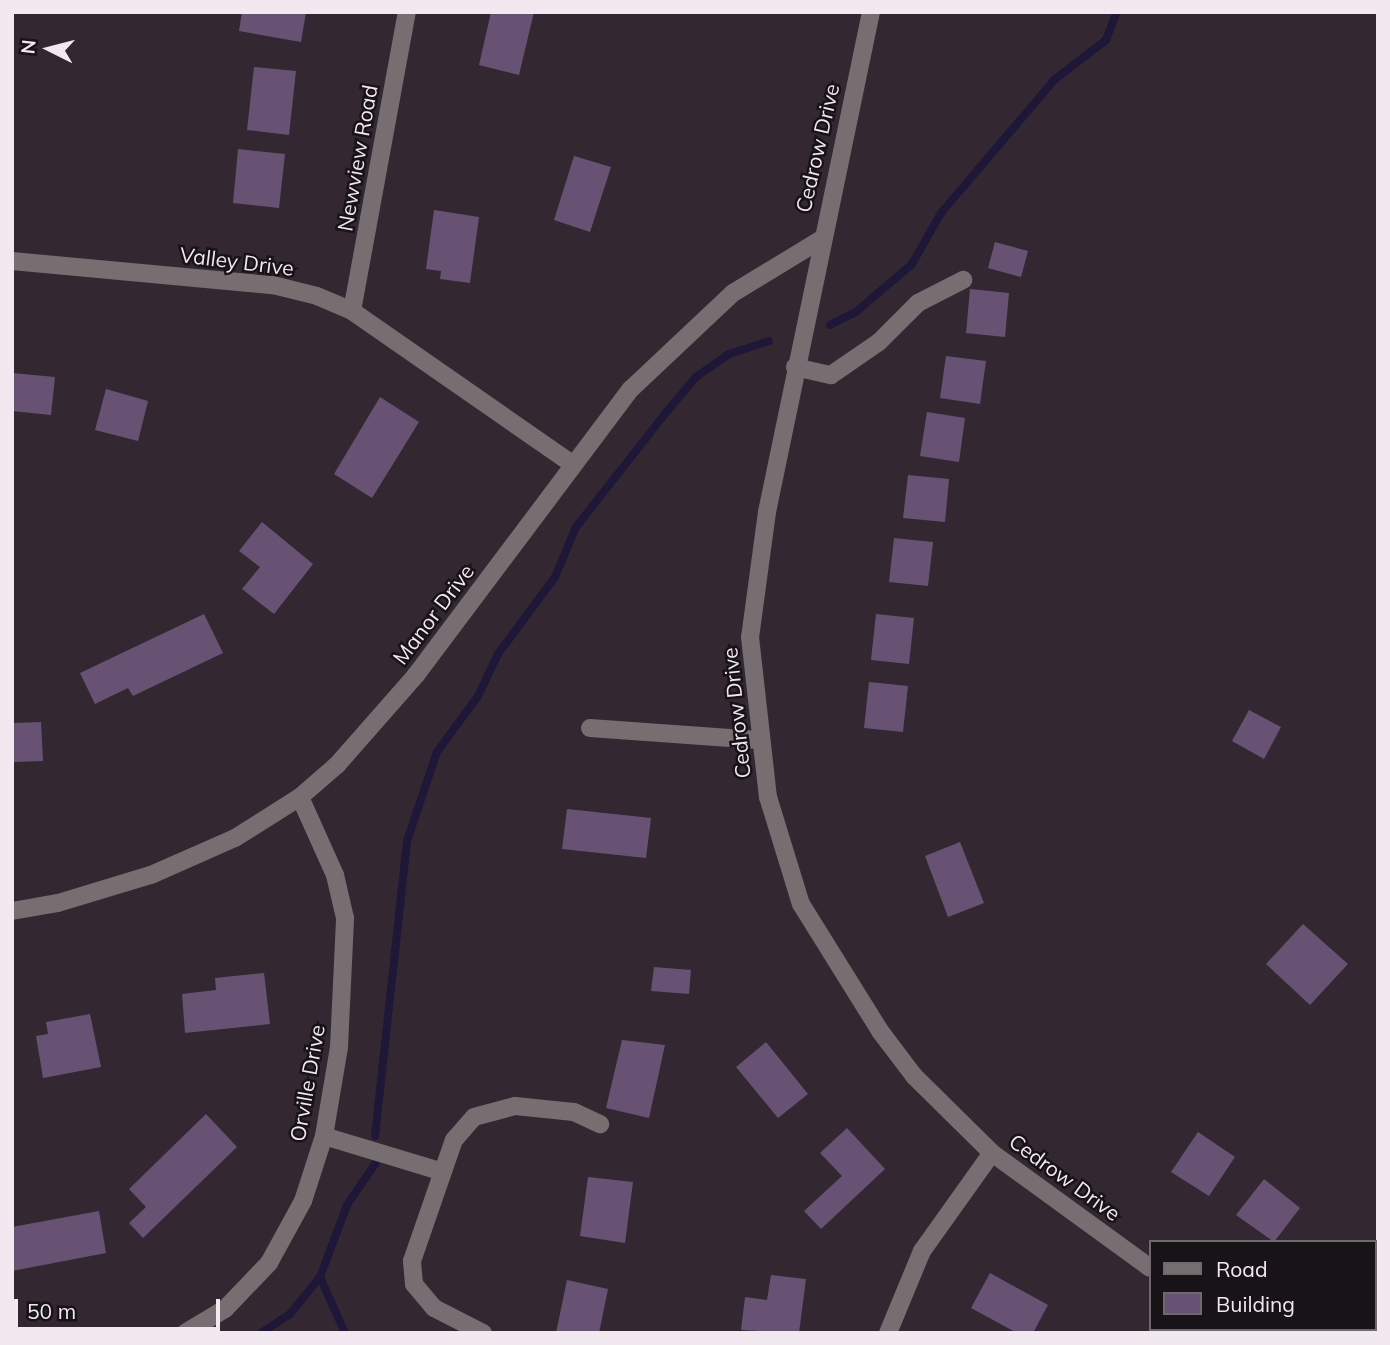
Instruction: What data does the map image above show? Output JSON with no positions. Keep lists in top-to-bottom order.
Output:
{
  "streets": {
    "street": [
      "Cedrow Drive",
      "Newview Road",
      "Valley Drive",
      "Manor Drive",
      "Orville Drive"
    ]
  },
  "crossings": [
    ["Cedrow Drive", "Manor Drive"],
    ["Newview Road", "Valley Drive"],
    ["Valley Drive", "Manor Drive"],
    ["Manor Drive", "Orville Drive"]
  ],
  "legend": ["Road", "Building"],
  "scale_bar": "50 m",
  "north": "left"
}
